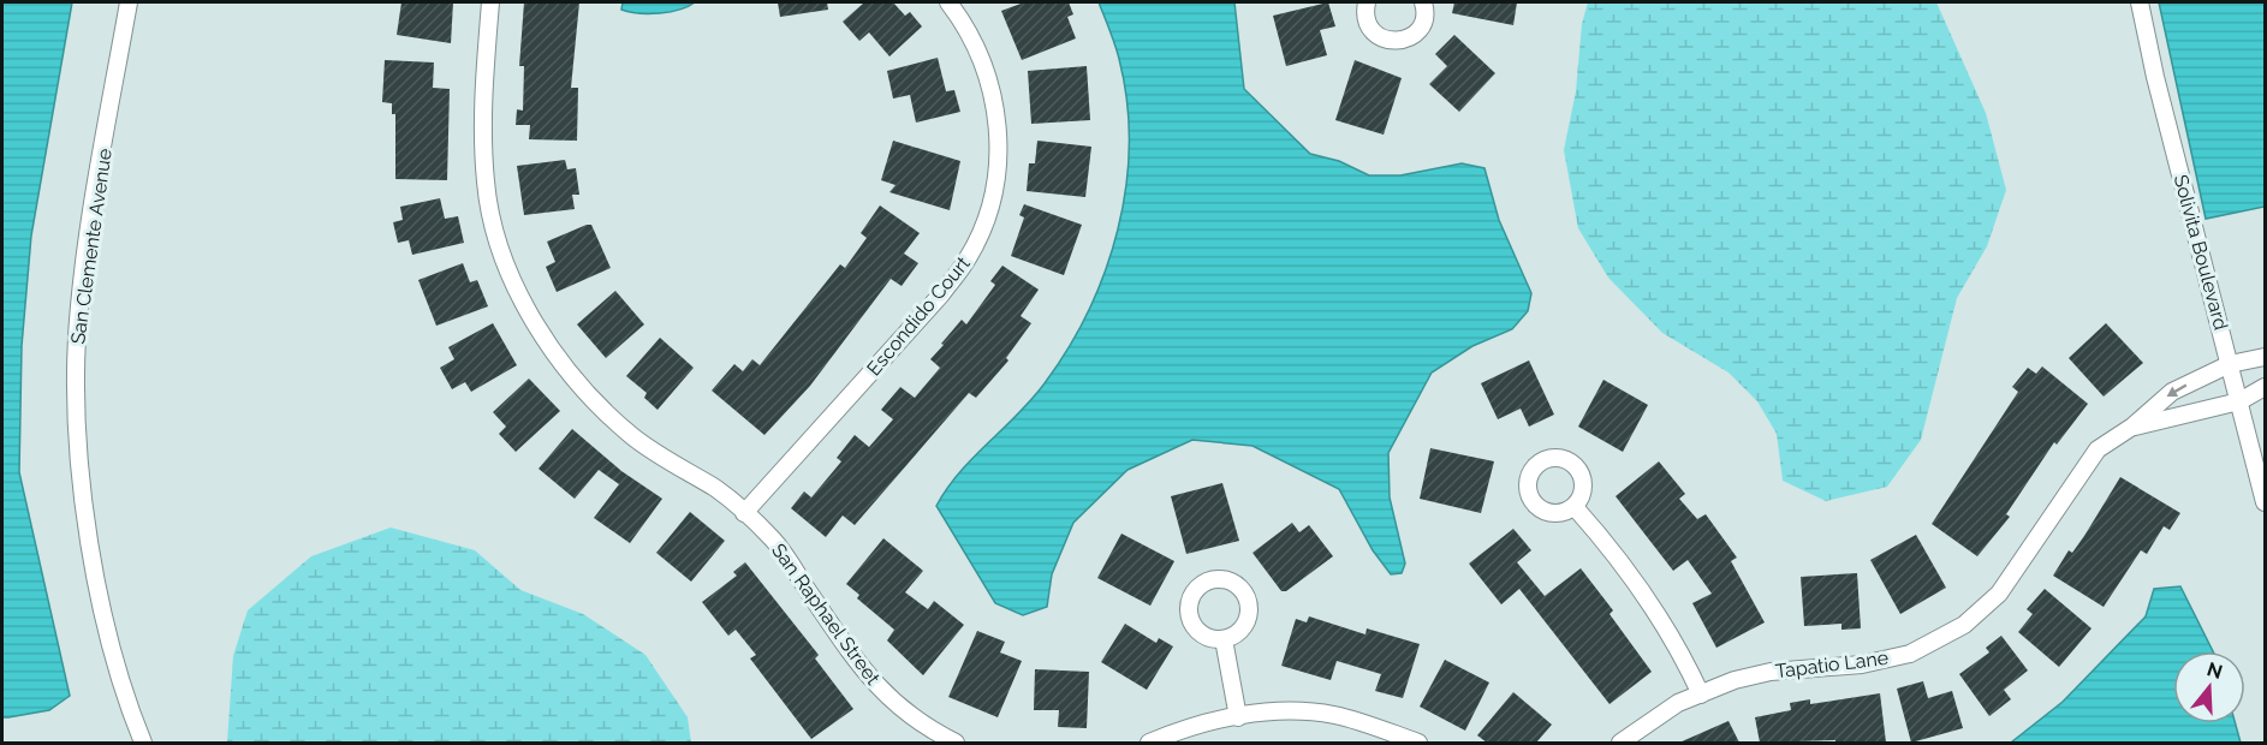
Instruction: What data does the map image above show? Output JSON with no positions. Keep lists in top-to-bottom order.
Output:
{
  "streets": {
    "street": [
      "San Clemente Avenue",
      "Solivita Boulevard",
      "Escondido Court",
      "San Raphael Street",
      "Tapatio Lane"
    ]
  },
  "crossings": [
    ["Escondido Court", "San Raphael Street"]
  ],
  "north": "top"
}
